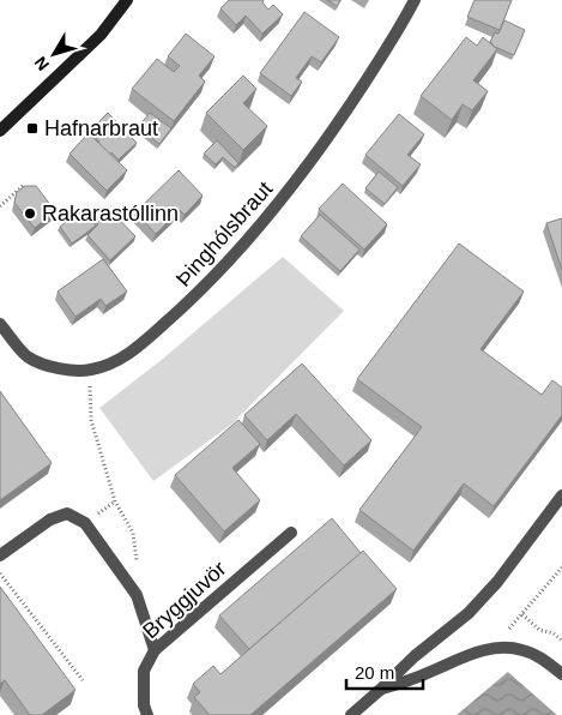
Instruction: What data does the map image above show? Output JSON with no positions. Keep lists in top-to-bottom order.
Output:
{
  "streets": {
    "street": ["Þinghólsbraut", "Bryggjuvör"]
  },
  "places": {
    "transit": ["Hafnarbraut"],
    "other": ["Rakarastóllinn"]
  },
  "scale_bar": "20 m",
  "north": "bottom left"
}
